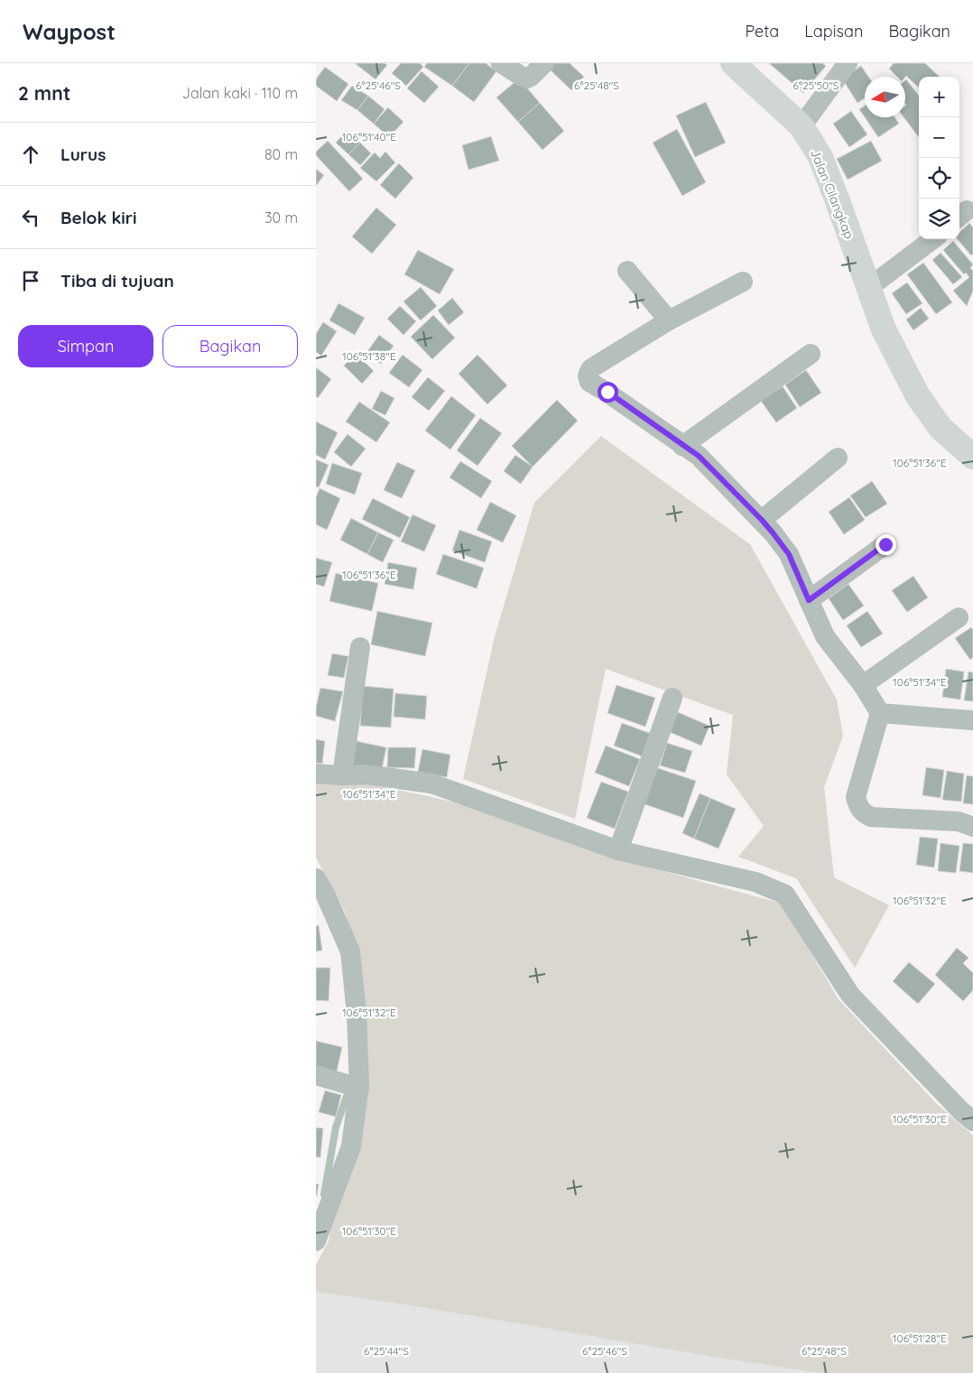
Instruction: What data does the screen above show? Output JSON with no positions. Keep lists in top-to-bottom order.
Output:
{
  "streets": {
    "street": ["Jalan Cilangkap"]
  },
  "north": "left",
  "page": {
    "header": "Waypost",
    "nav": ["Peta", "Lapisan", "Bagikan"],
    "heading": ["2 mnt", "Jalan kaki · 110 m"],
    "map_buttons": ["+", "−"],
    "list": [
      ["Lurus", "80 m"],
      ["Belok kiri", "30 m"],
      "Tiba di tujuan"
    ],
    "buttons": ["Simpan", "Bagikan"]
  },
  "coordinates": [
    "6°25'46\"S",
    "6°25'48\"S",
    "6°25'50\"S",
    "106°51'40\"E",
    "106°51'38\"E",
    "106°51'36\"E",
    "106°51'34\"E",
    "106°51'32\"E",
    "106°51'30\"E",
    "106°51'28\"E",
    "6°25'44\"S"
  ]
}
